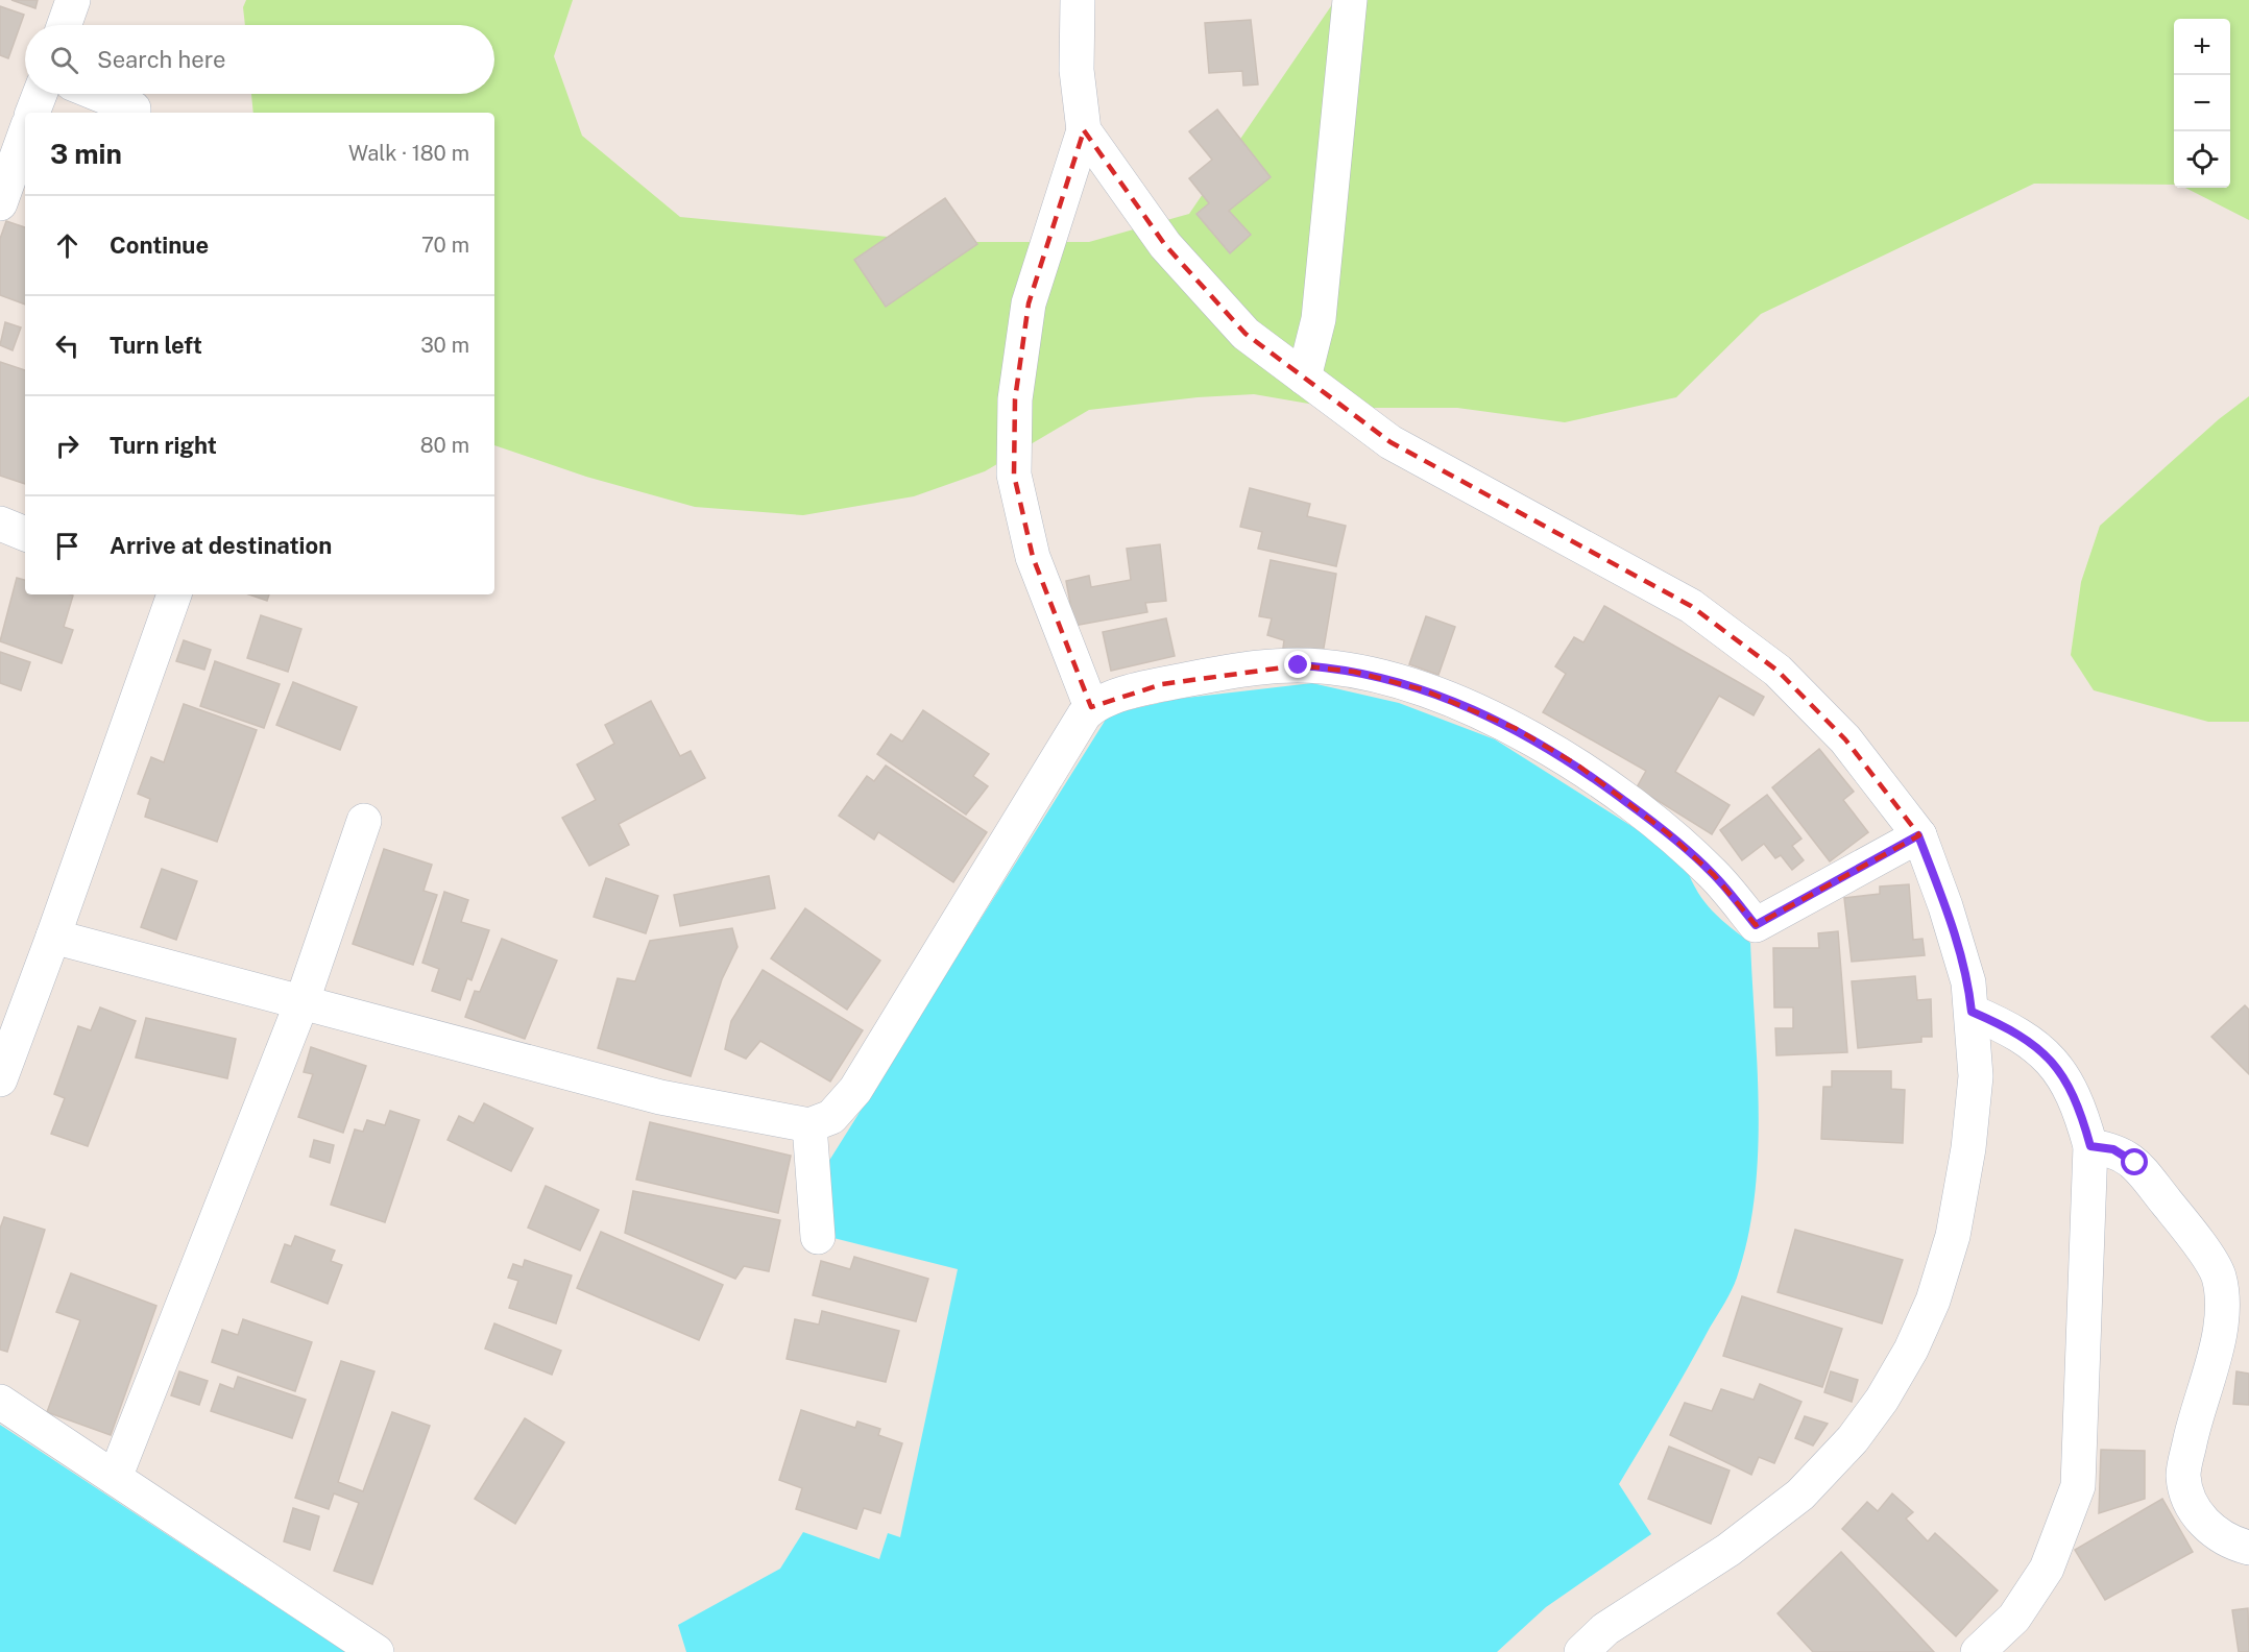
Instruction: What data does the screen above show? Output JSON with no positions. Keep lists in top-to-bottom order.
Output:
{
  "page": {
    "map_buttons": ["+", "−"],
    "search": "Search here",
    "heading": ["3 min", "Walk · 180 m"],
    "list": [
      ["Continue", "70 m"],
      ["Turn left", "30 m"],
      ["Turn right", "80 m"],
      "Arrive at destination"
    ]
  }
}
